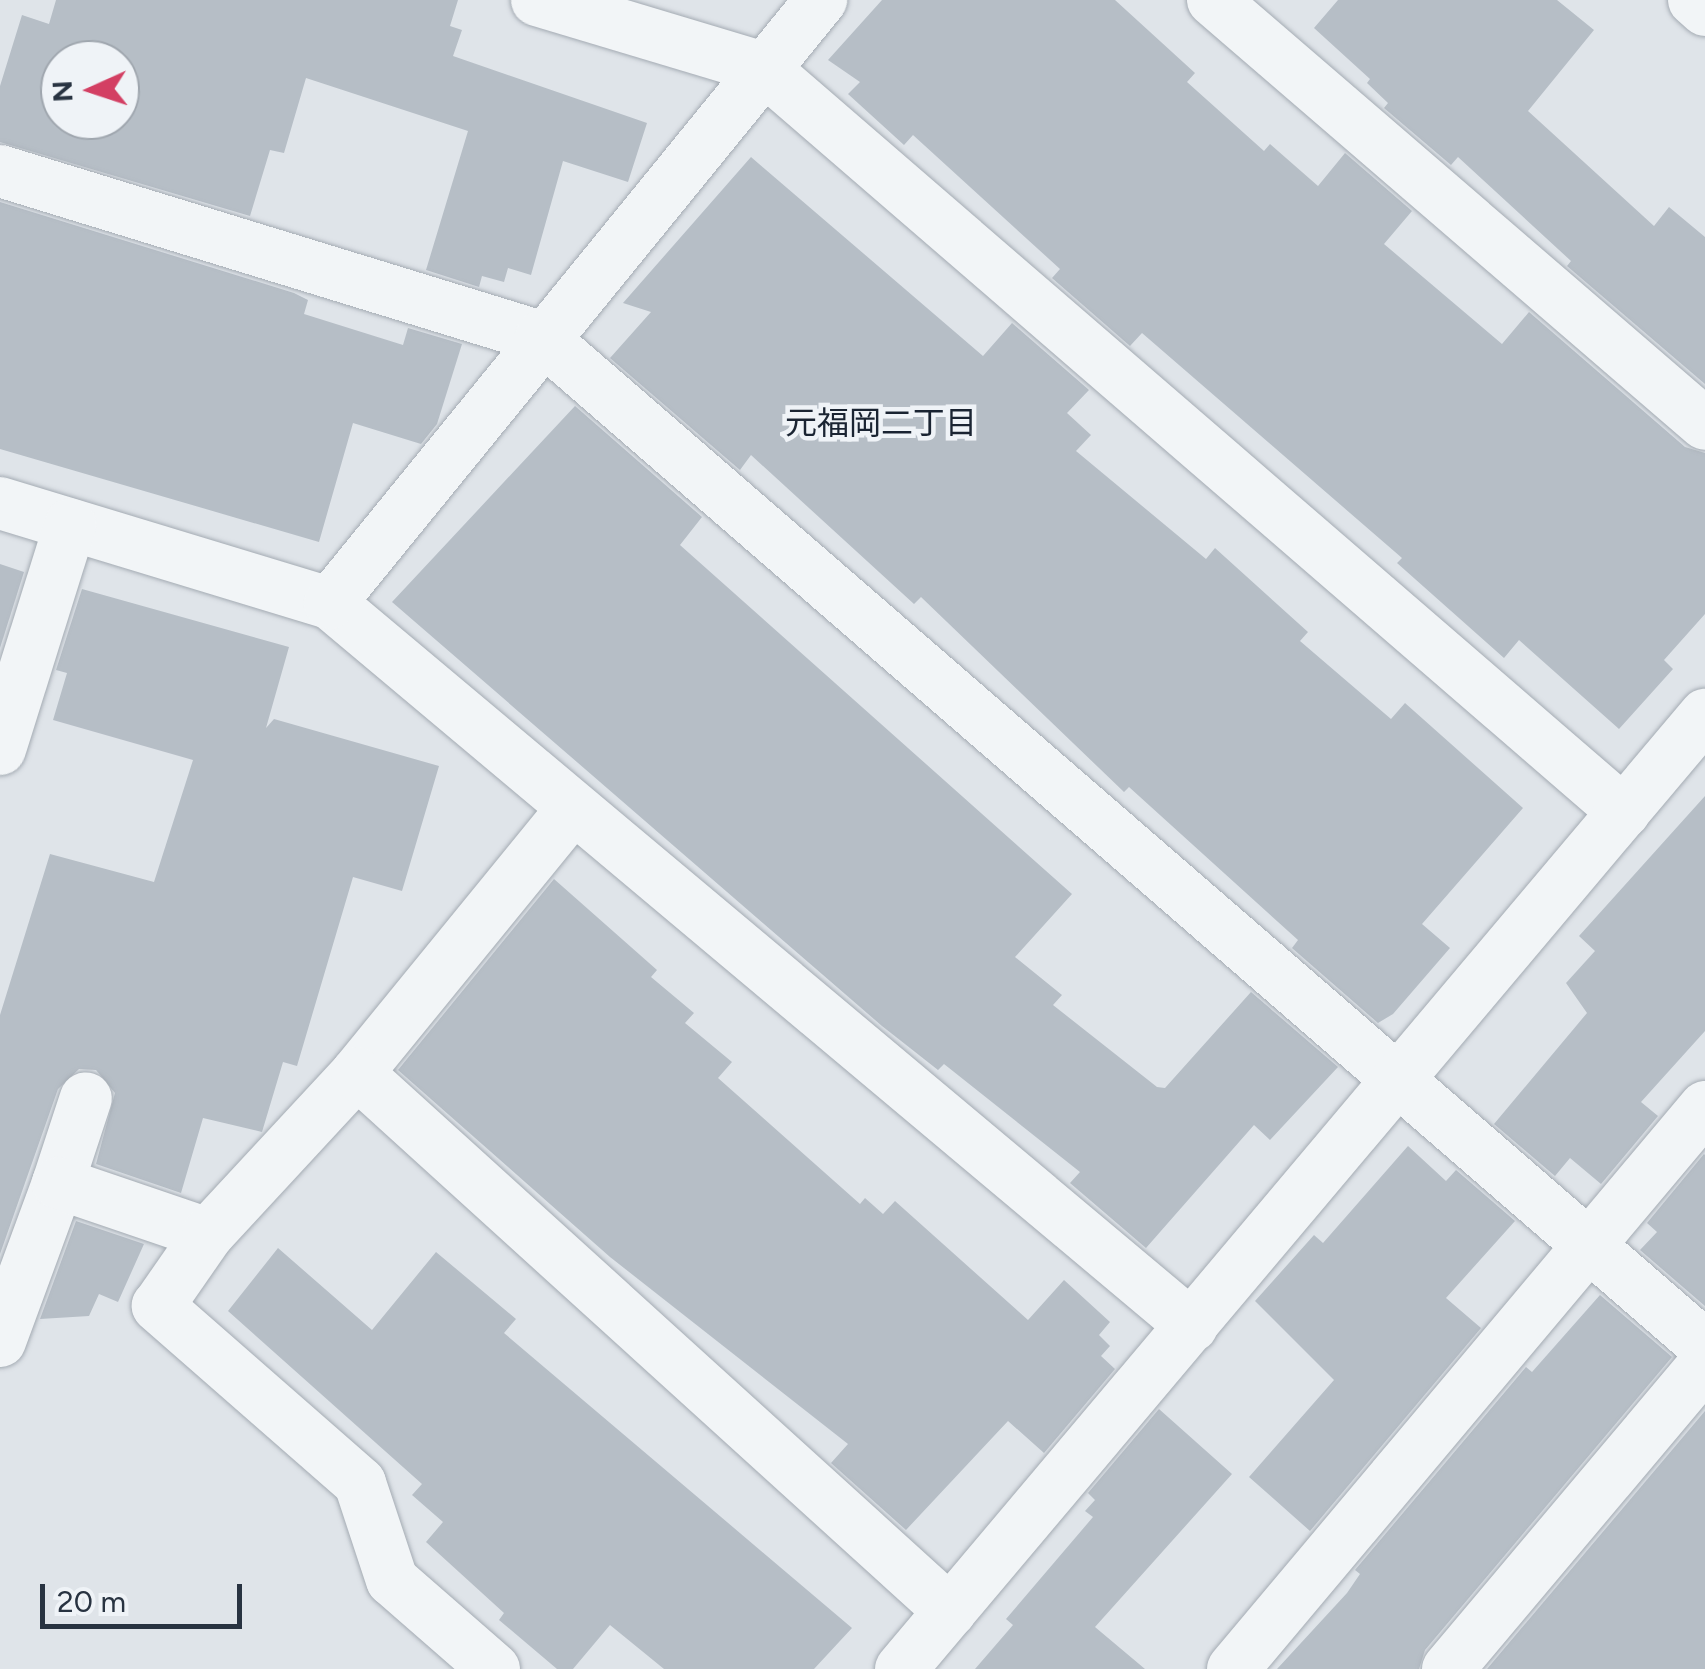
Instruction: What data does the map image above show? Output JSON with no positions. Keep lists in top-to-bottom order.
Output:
{
  "districts": ["元福岡二丁目"],
  "scale_bar": "20 m",
  "north": "left"
}
